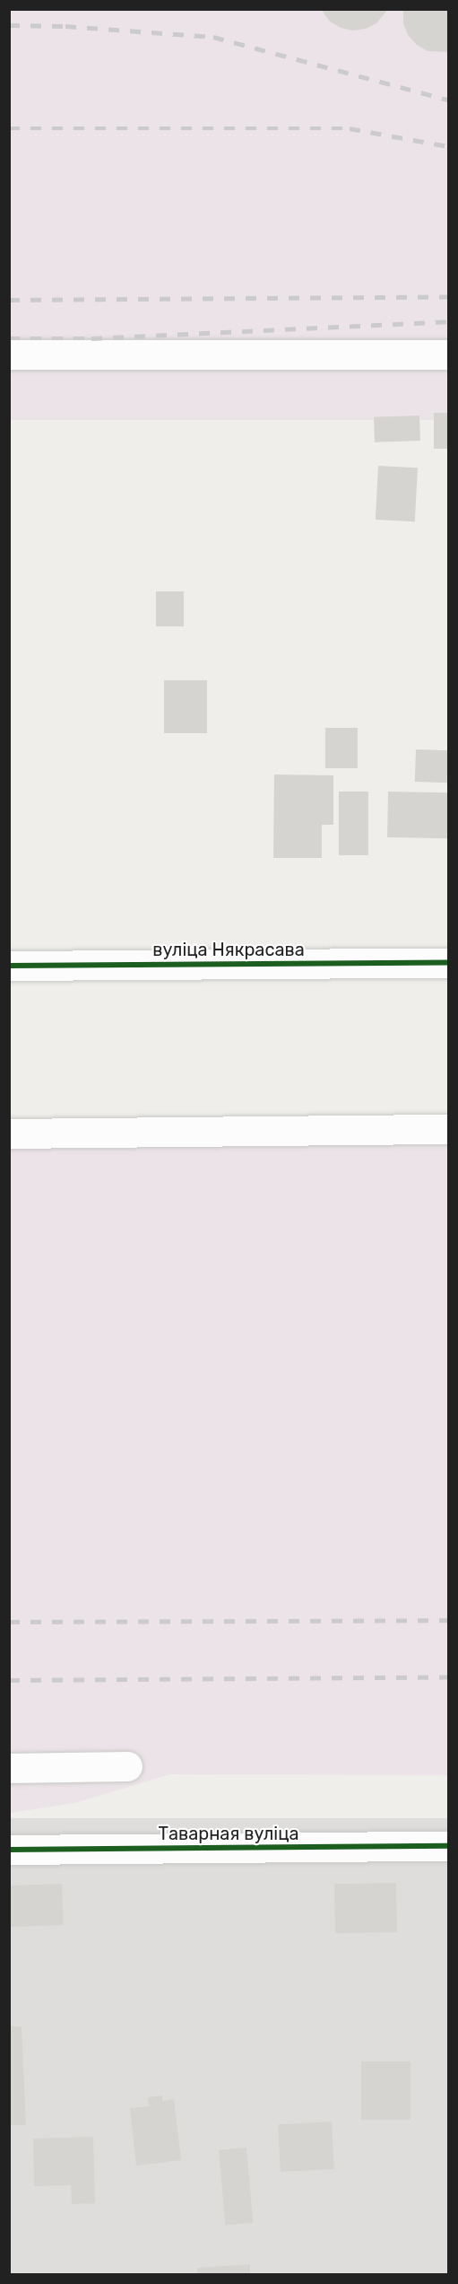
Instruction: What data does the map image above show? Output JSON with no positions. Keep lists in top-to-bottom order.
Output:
{
  "streets": {
    "street": ["вуліца Някрасава", "Таварная вуліца"]
  }
}
